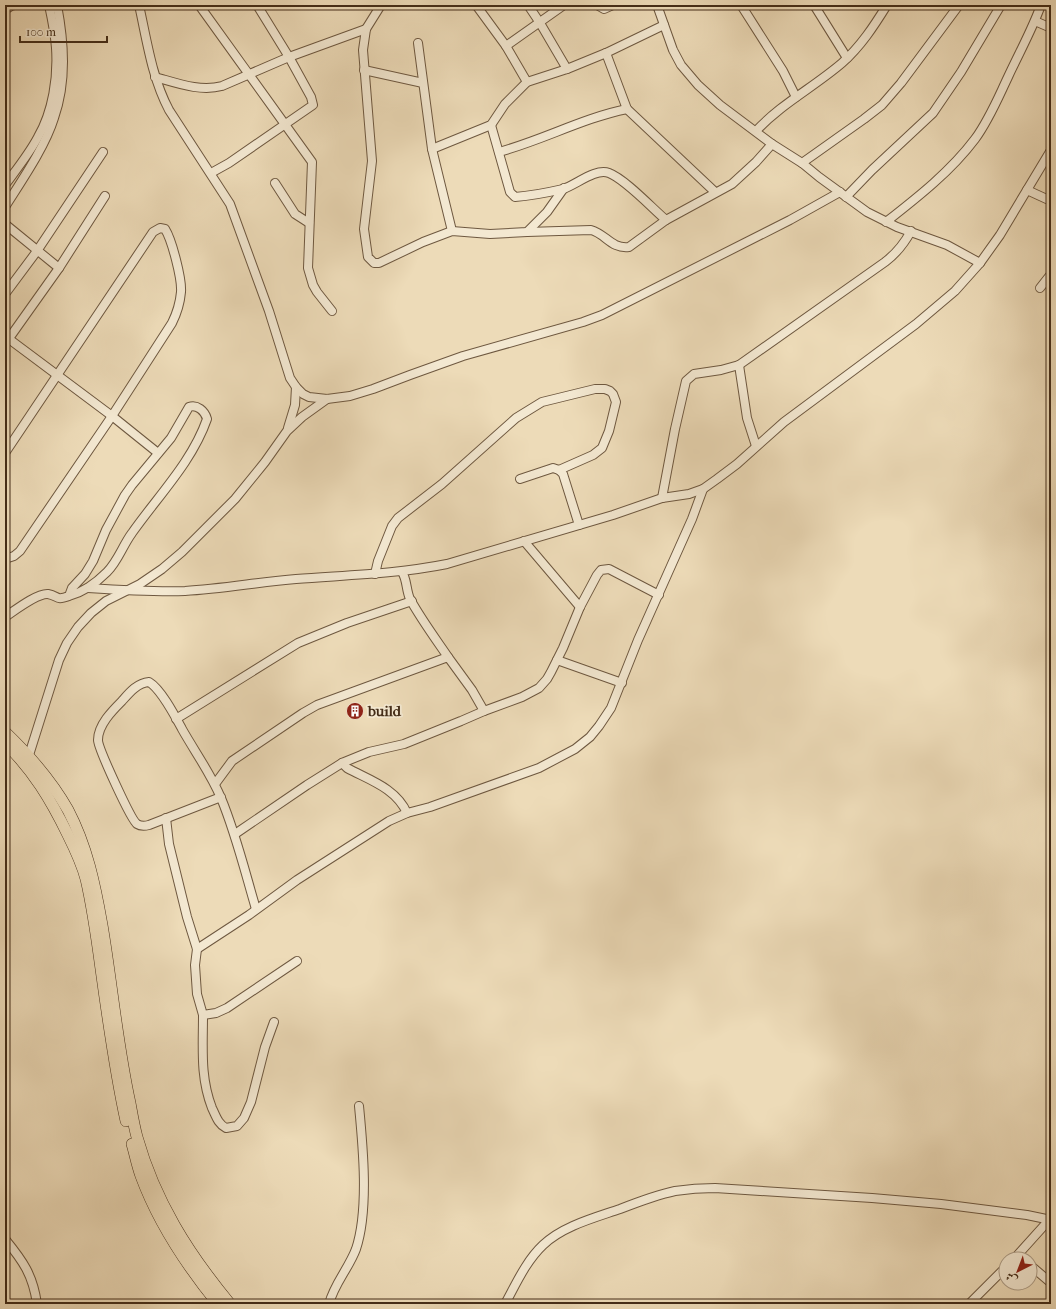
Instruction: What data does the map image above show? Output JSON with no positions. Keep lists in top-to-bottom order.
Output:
{
  "places": {
    "building": ["build"]
  },
  "scale_bar": "100 m",
  "north": "bottom left"
}
